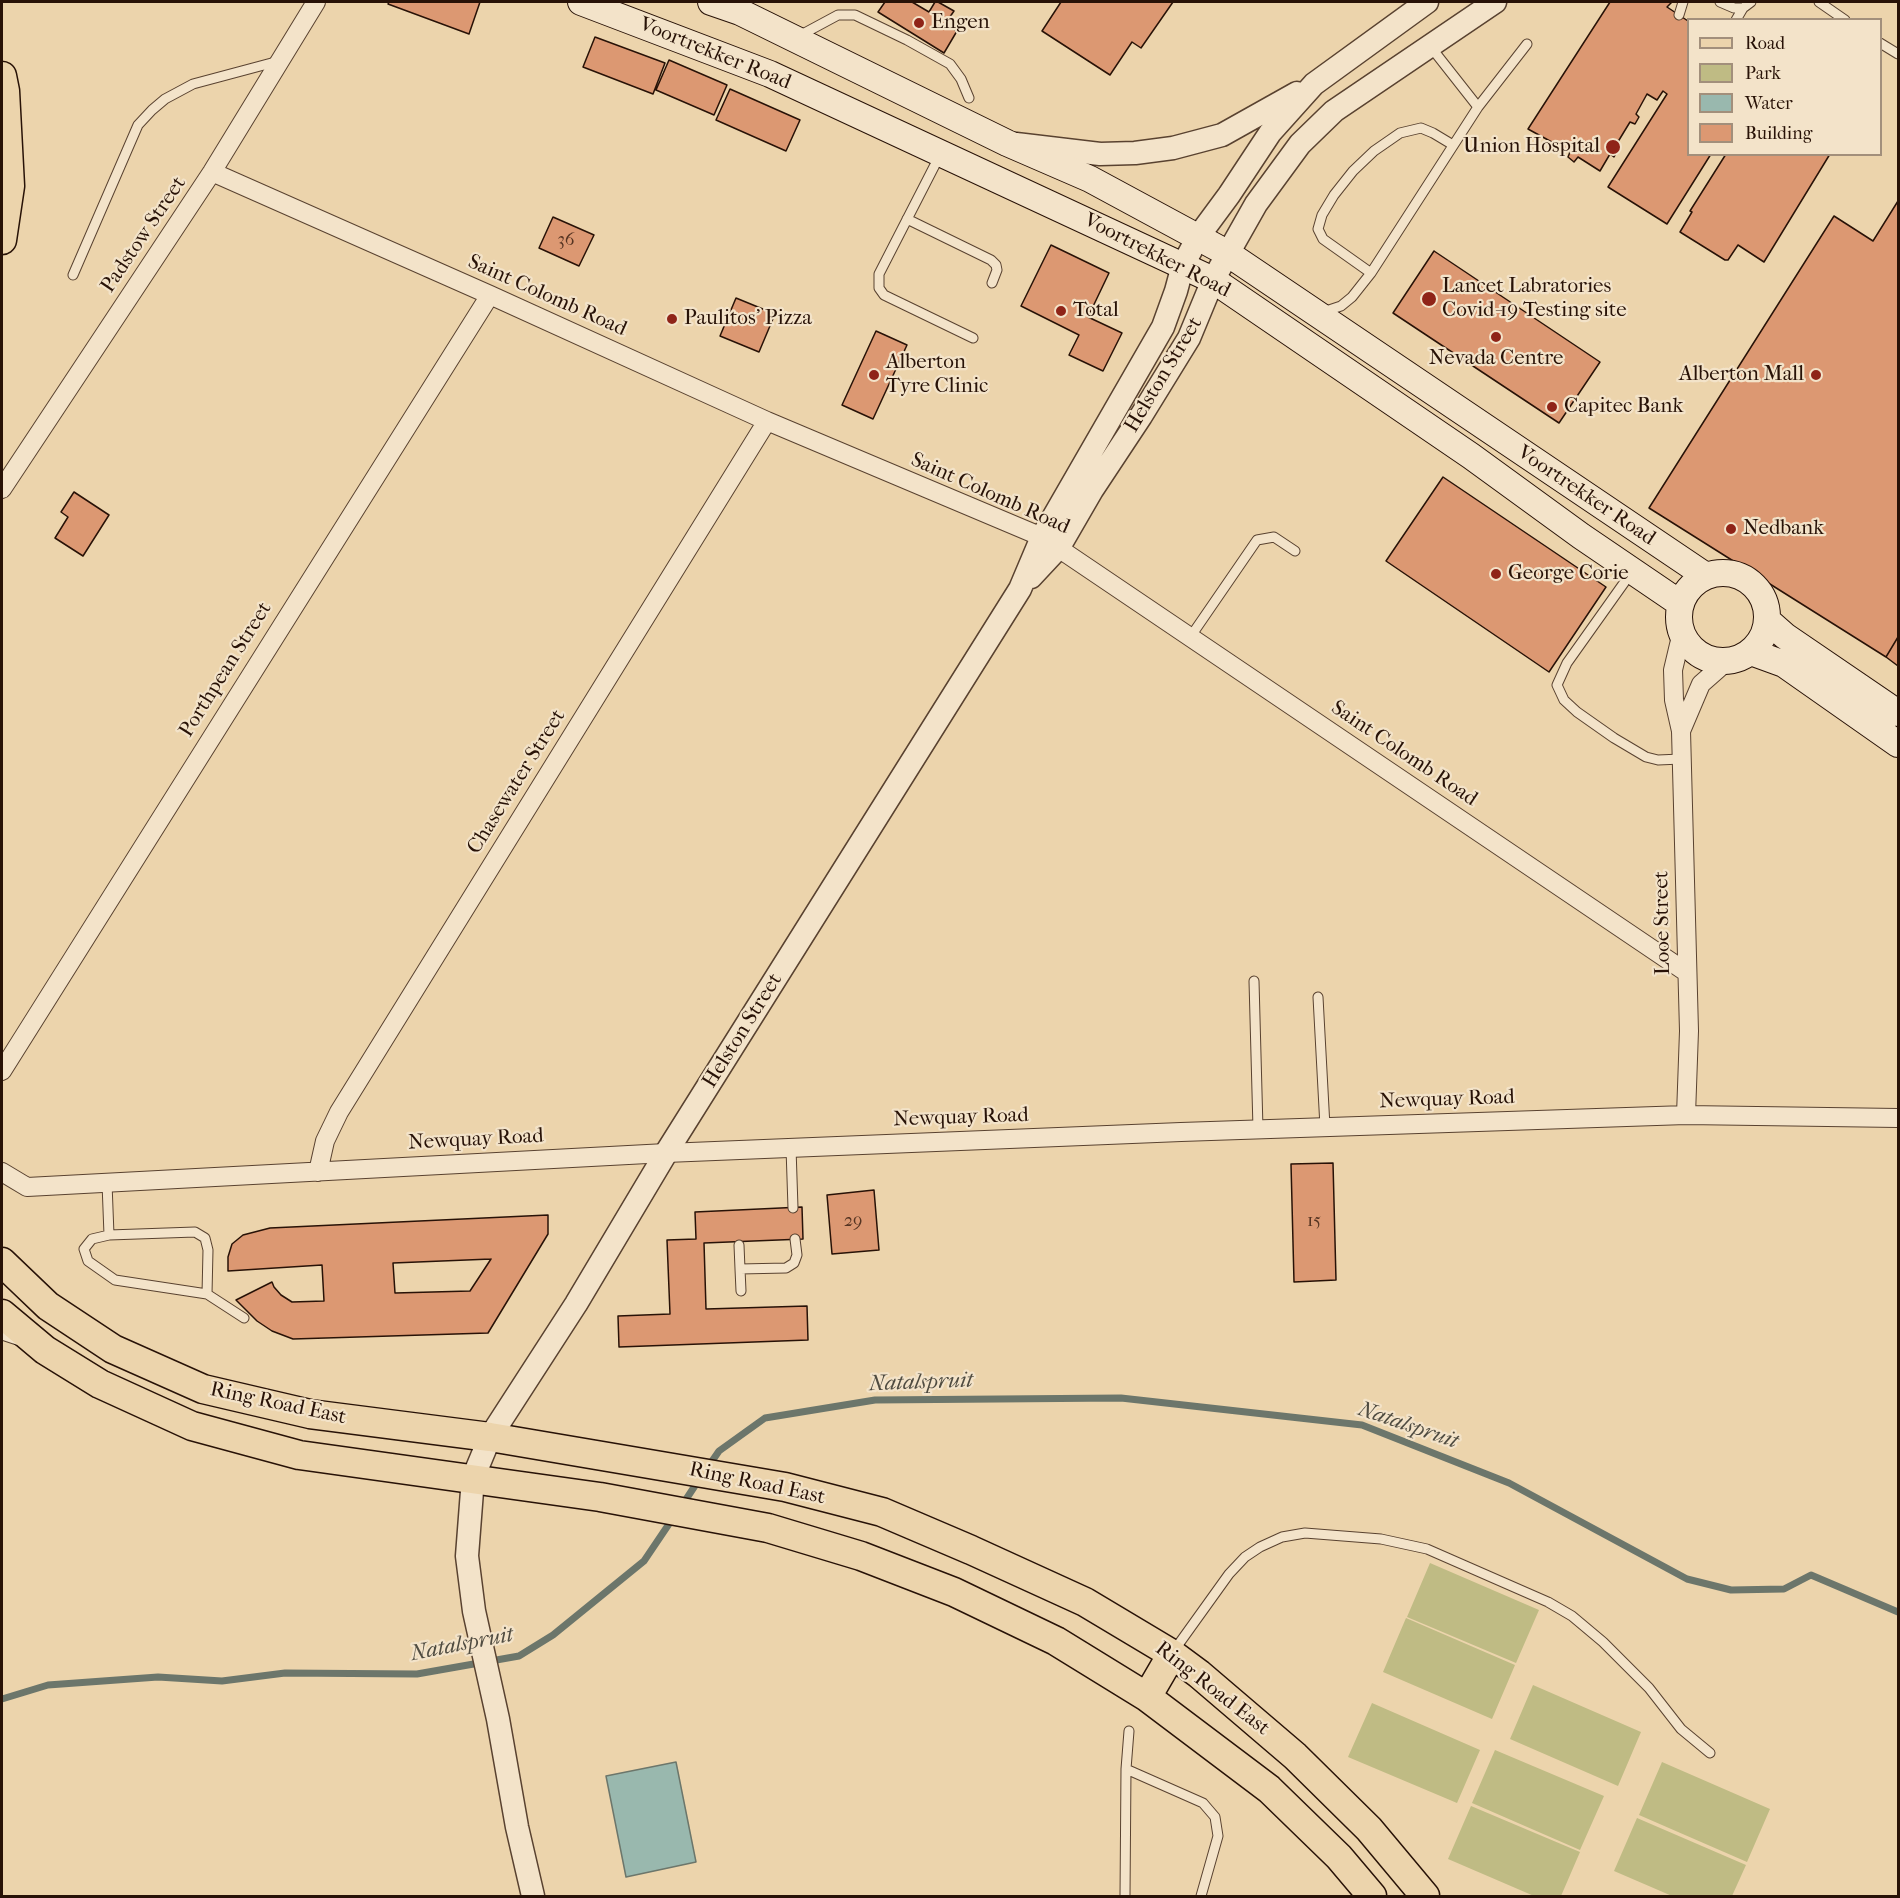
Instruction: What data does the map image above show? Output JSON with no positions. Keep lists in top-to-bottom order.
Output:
{
  "streets": {
    "main road": ["Voortrekker Road", "Ring Road East"],
    "street": [
      "Padstow Street",
      "Saint Colomb Road",
      "Helston Street",
      "Porthpean Street",
      "Chasewater Street",
      "Looe Street",
      "Newquay Road"
    ]
  },
  "crossings": [
    ["Voortrekker Road", "Helston Street"],
    ["Voortrekker Road", "Looe Street"],
    ["Padstow Street", "Saint Colomb Road"],
    ["Saint Colomb Road", "Helston Street"],
    ["Saint Colomb Road", "Porthpean Street"],
    ["Saint Colomb Road", "Chasewater Street"],
    ["Saint Colomb Road", "Looe Street"],
    ["Helston Street", "Newquay Road"],
    ["Helston Street", "Ring Road East"],
    ["Chasewater Street", "Newquay Road"],
    ["Looe Street", "Newquay Road"]
  ],
  "water": ["Natalspruit"],
  "places": [
    "Engen",
    "Union Hospital",
    "Lancet Labratories Covid-19 Testing site",
    "Total",
    "Paulitos' Pizza",
    "Nevada Centre",
    "Alberton Tyre Clinic",
    "Alberton Mall",
    "Capitec Bank",
    "Nedbank",
    "George Corie"
  ],
  "house_numbers": ["36", "29", "15"],
  "legend": [
    "Road",
    "Park",
    "Water",
    "Building"
  ]
}
